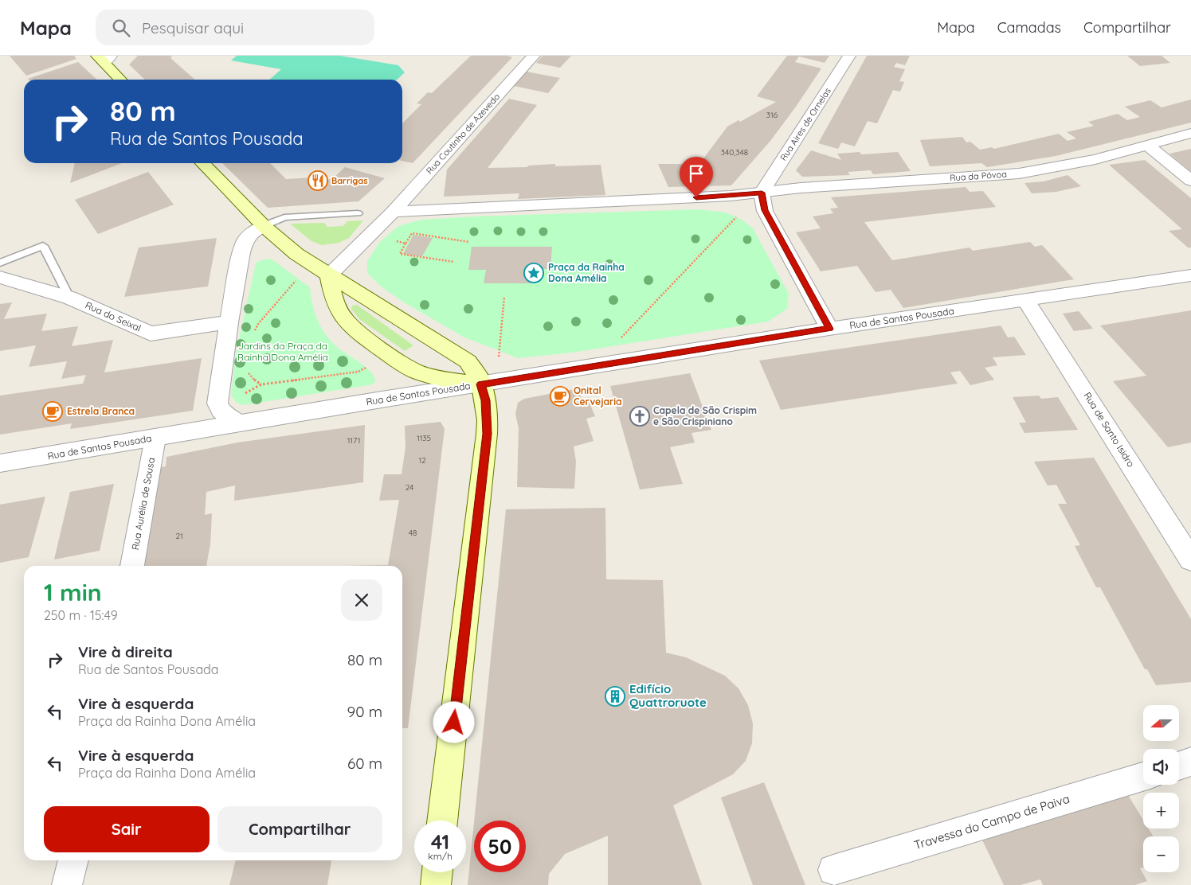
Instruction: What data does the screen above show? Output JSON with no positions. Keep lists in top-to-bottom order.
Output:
{
  "streets": {
    "street": [
      "Rua Aires de Ornelas",
      "Rua Coutinho de Azevedo",
      "Rua da Póvoa",
      "Rua do Seixal",
      "Rua de Santos Pousada",
      "Rua de Santo Isidro",
      "Rua Aurélia de Sousa",
      "Travessa do Campo de Paiva"
    ]
  },
  "crossings": [
    ["Rua Aires de Ornelas", "Rua da Póvoa"],
    ["Rua de Santos Pousada", "Rua de Santo Isidro"],
    ["Rua de Santos Pousada", "Rua Aurélia de Sousa"]
  ],
  "parks": ["Jardins da Praça da Rainha Dona Amélia"],
  "places": {
    "restaurant": ["Barrigas"],
    "place": ["Praça da Rainha Dona Amélia"],
    "cafe": ["Onital Cervejaria", "Estrela Branca"],
    "church": ["Capela de São Crispim e São Crispiniano"],
    "building": ["Edifício Quattroruote"]
  },
  "house_numbers": [
    "316",
    "340,348",
    "1135",
    "1171",
    "12",
    "24",
    "48",
    "21"
  ],
  "north": "left",
  "page": {
    "header": "Mapa",
    "search": "Pesquisar aqui",
    "nav": ["Mapa", "Camadas", "Compartilhar"],
    "turn": ["80 m", "Rua de Santos Pousada"],
    "heading": ["1 min", "250 m · 15:49"],
    "list": [
      {
        "name": "Vire à direita",
        "note": "Rua de Santos Pousada",
        "value": "80 m"
      },
      {
        "name": "Vire à esquerda",
        "note": "Praça da Rainha Dona Amélia",
        "value": "90 m"
      },
      {
        "name": "Vire à esquerda",
        "note": "Praça da Rainha Dona Amélia",
        "value": "60 m"
      }
    ],
    "map_buttons": ["+", "−"],
    "buttons": ["Sair", "Compartilhar"],
    "speed": "41 km/h",
    "limit": "50"
  }
}
